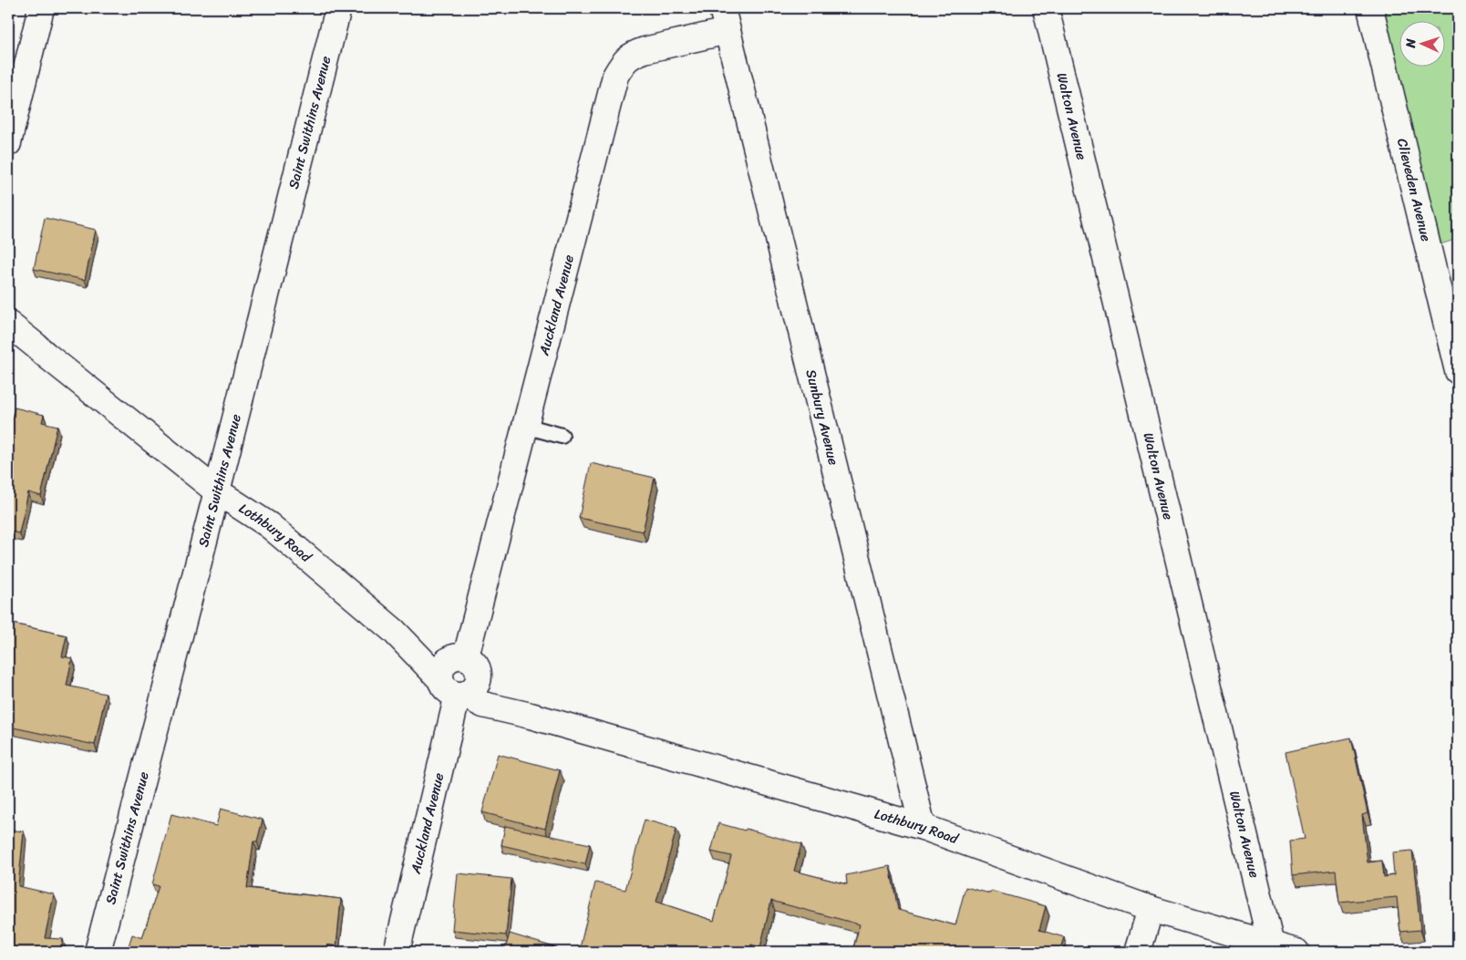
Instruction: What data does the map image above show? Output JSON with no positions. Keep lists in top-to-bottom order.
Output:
{
  "streets": {
    "street": [
      "Walton Avenue",
      "Saint Swithins Avenue",
      "Clieveden Avenue",
      "Auckland Avenue",
      "Sunbury Avenue",
      "Lothbury Road"
    ]
  },
  "crossings": [
    ["Walton Avenue", "Lothbury Road"],
    ["Saint Swithins Avenue", "Lothbury Road"],
    ["Auckland Avenue", "Sunbury Avenue"],
    ["Auckland Avenue", "Lothbury Road"],
    ["Sunbury Avenue", "Lothbury Road"]
  ],
  "north": "left"
}
